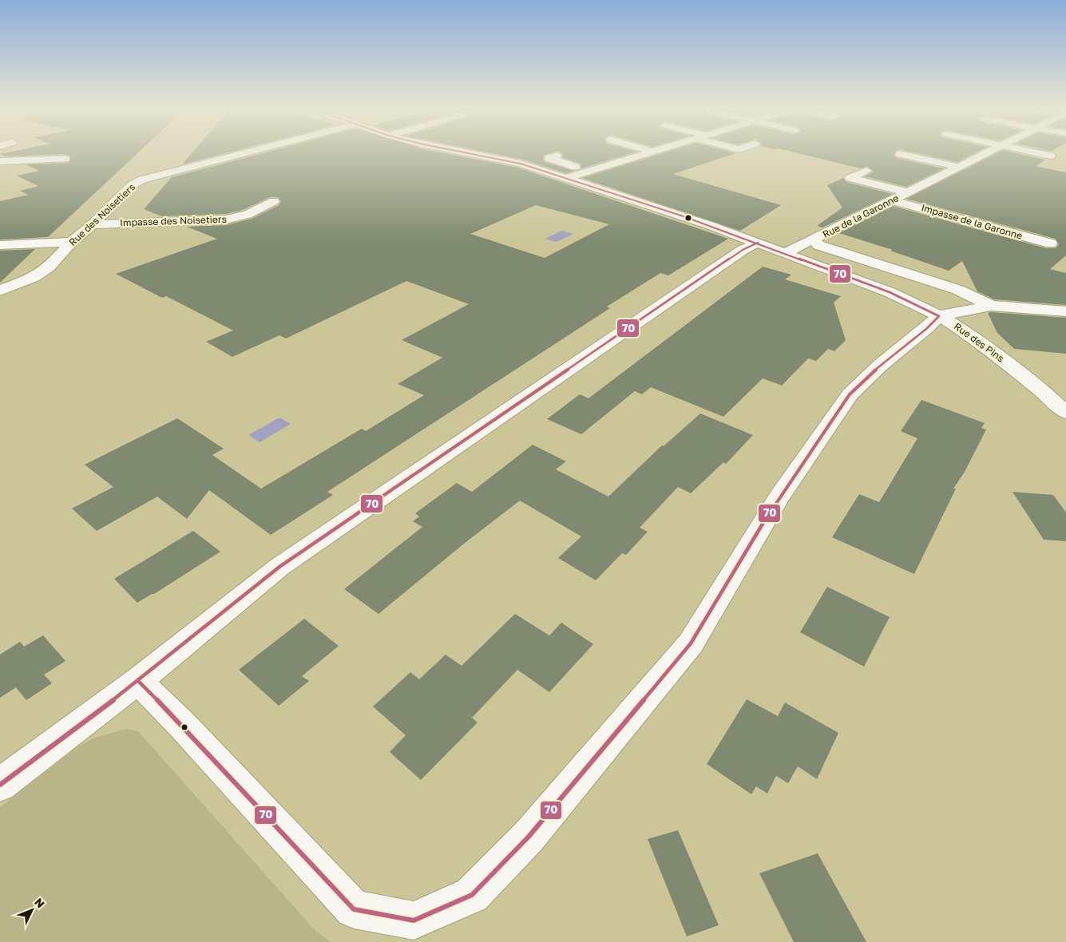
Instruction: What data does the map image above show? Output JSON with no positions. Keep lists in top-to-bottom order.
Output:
{
  "streets": {
    "street": [
      "Rue des Noisetiers",
      "Rue de la Garonne",
      "Impasse des Noisetiers",
      "Impasse de la Garonne",
      "Rue des Pins"
    ]
  },
  "crossings": [
    ["Rue des Noisetiers", "Impasse des Noisetiers"],
    ["Rue de la Garonne", "Impasse de la Garonne"],
    ["Rue de la Garonne", "Rue des Pins"]
  ],
  "lines": ["transit line 70"],
  "north": "top right"
}
